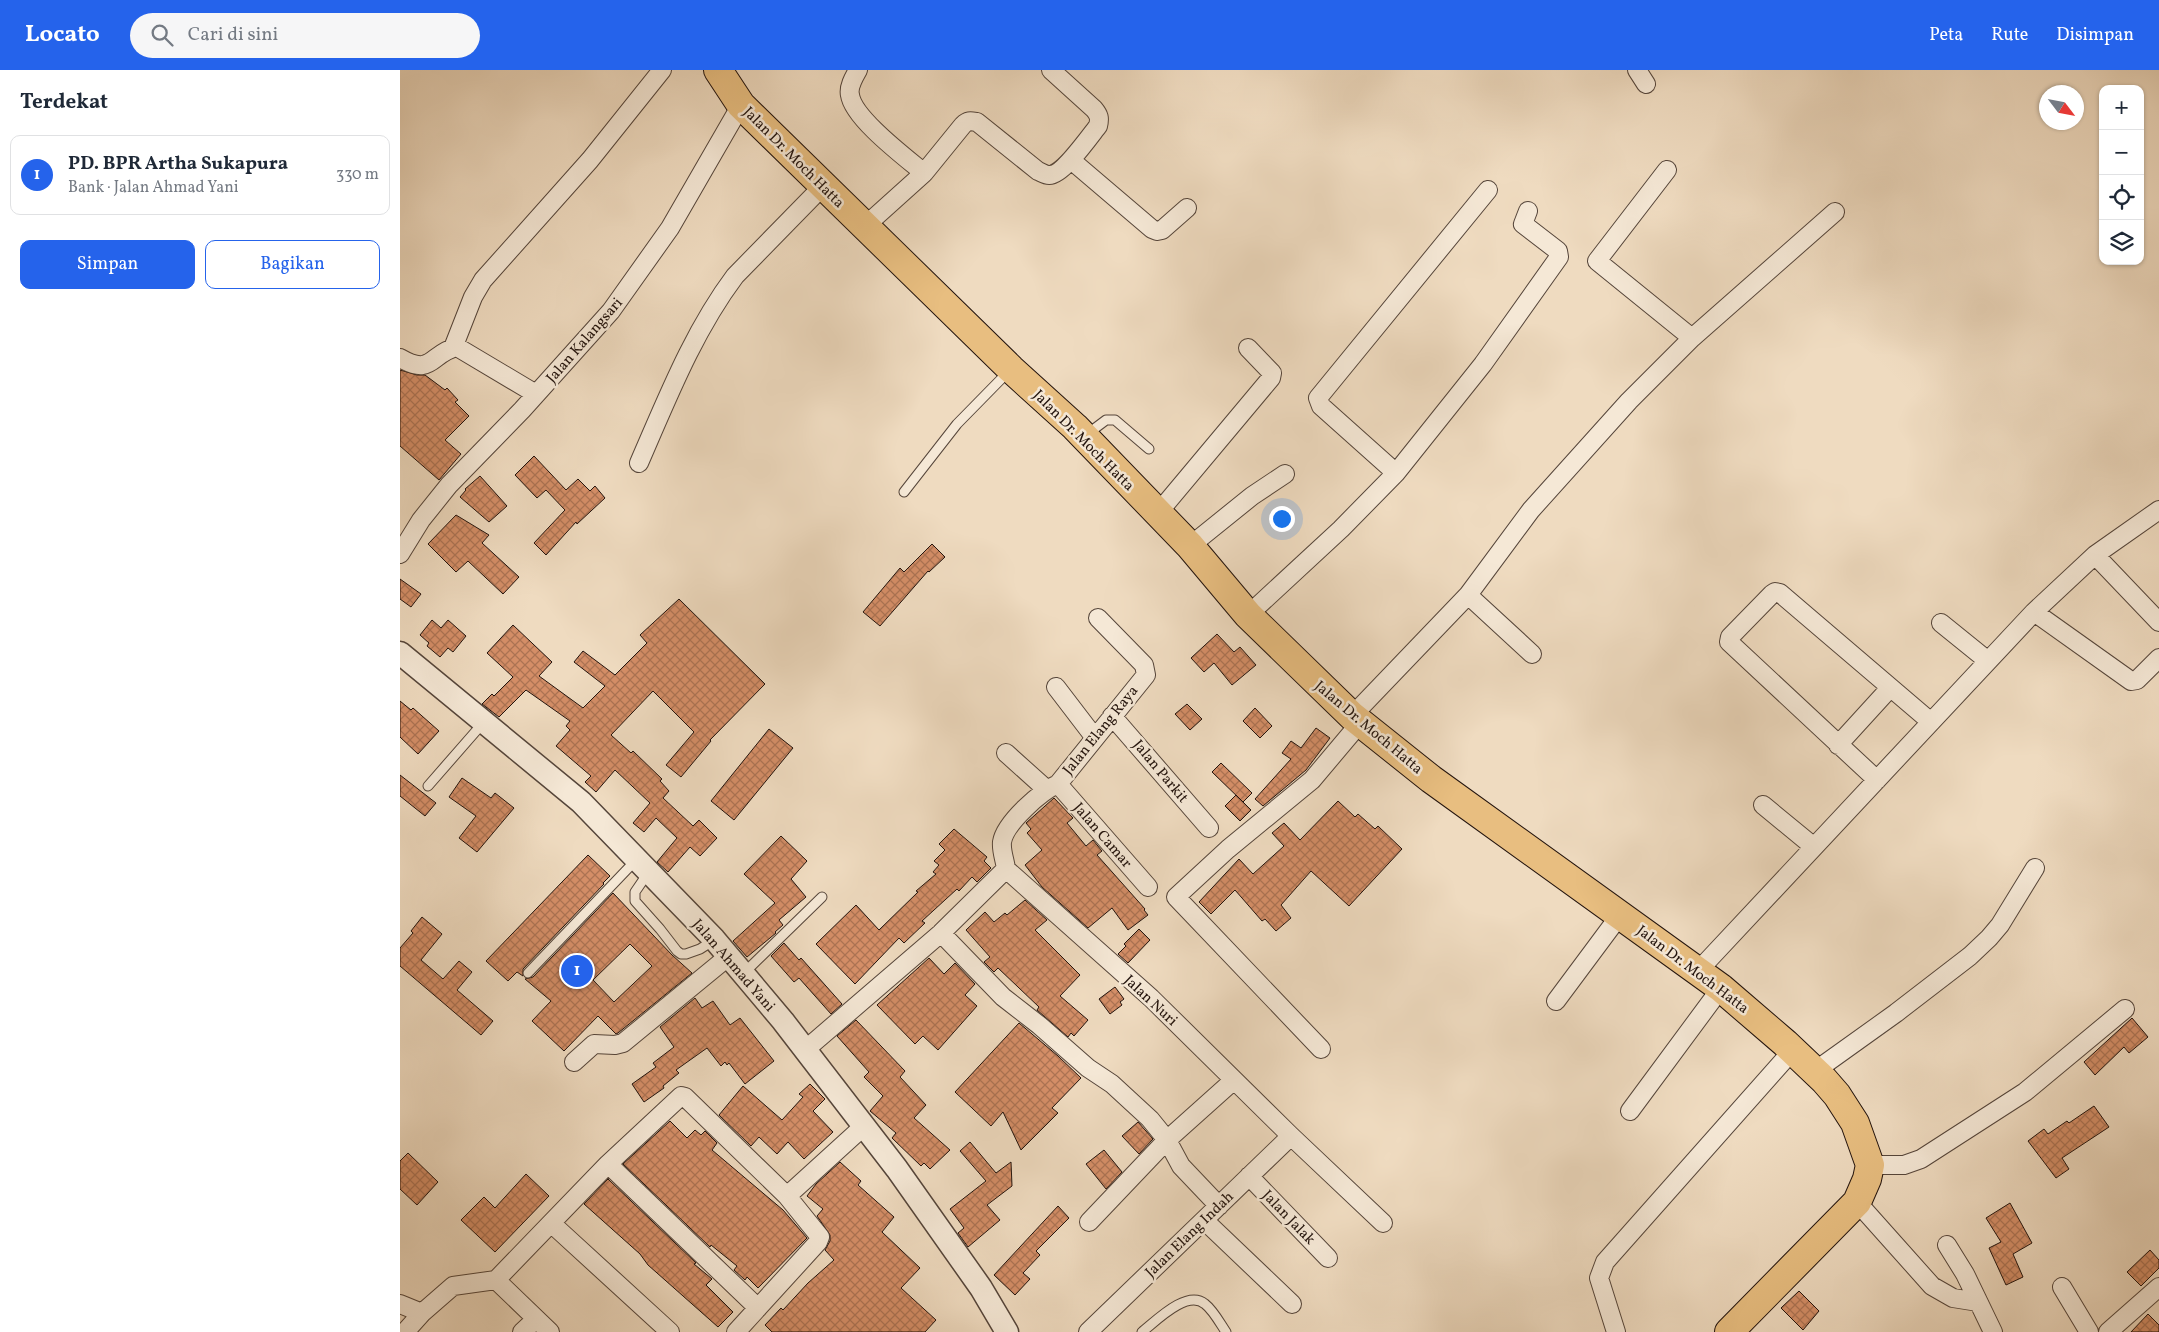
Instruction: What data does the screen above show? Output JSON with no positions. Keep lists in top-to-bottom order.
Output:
{
  "streets": {
    "highway": ["Jalan Dr. Moch Hatta"],
    "street": [
      "Jalan Kalangsari",
      "Jalan Elang Raya",
      "Jalan Parkit",
      "Jalan Camar",
      "Jalan Ahmad Yani",
      "Jalan Nuri",
      "Jalan Jalak",
      "Jalan Elang Indah"
    ]
  },
  "crossings": [
    ["Jalan Dr. Moch Hatta", "Jalan Kalangsari"],
    ["Jalan Elang Raya", "Jalan Parkit"],
    ["Jalan Elang Raya", "Jalan Camar"],
    ["Jalan Elang Raya", "Jalan Nuri"],
    ["Jalan Nuri", "Jalan Elang Indah"],
    ["Jalan Jalak", "Jalan Elang Indah"]
  ],
  "north": "bottom right",
  "page": {
    "header": "Locato",
    "search": "Cari di sini",
    "nav": ["Peta", "Rute", "Disimpan"],
    "heading": "Terdekat",
    "map_buttons": ["+", "−"],
    "list": [
      {
        "mark": "1",
        "name": "PD. BPR Artha Sukapura",
        "note": "Bank · Jalan Ahmad Yani",
        "value": "330 m"
      }
    ],
    "buttons": ["Simpan", "Bagikan"],
    "pins": "1"
  }
}
